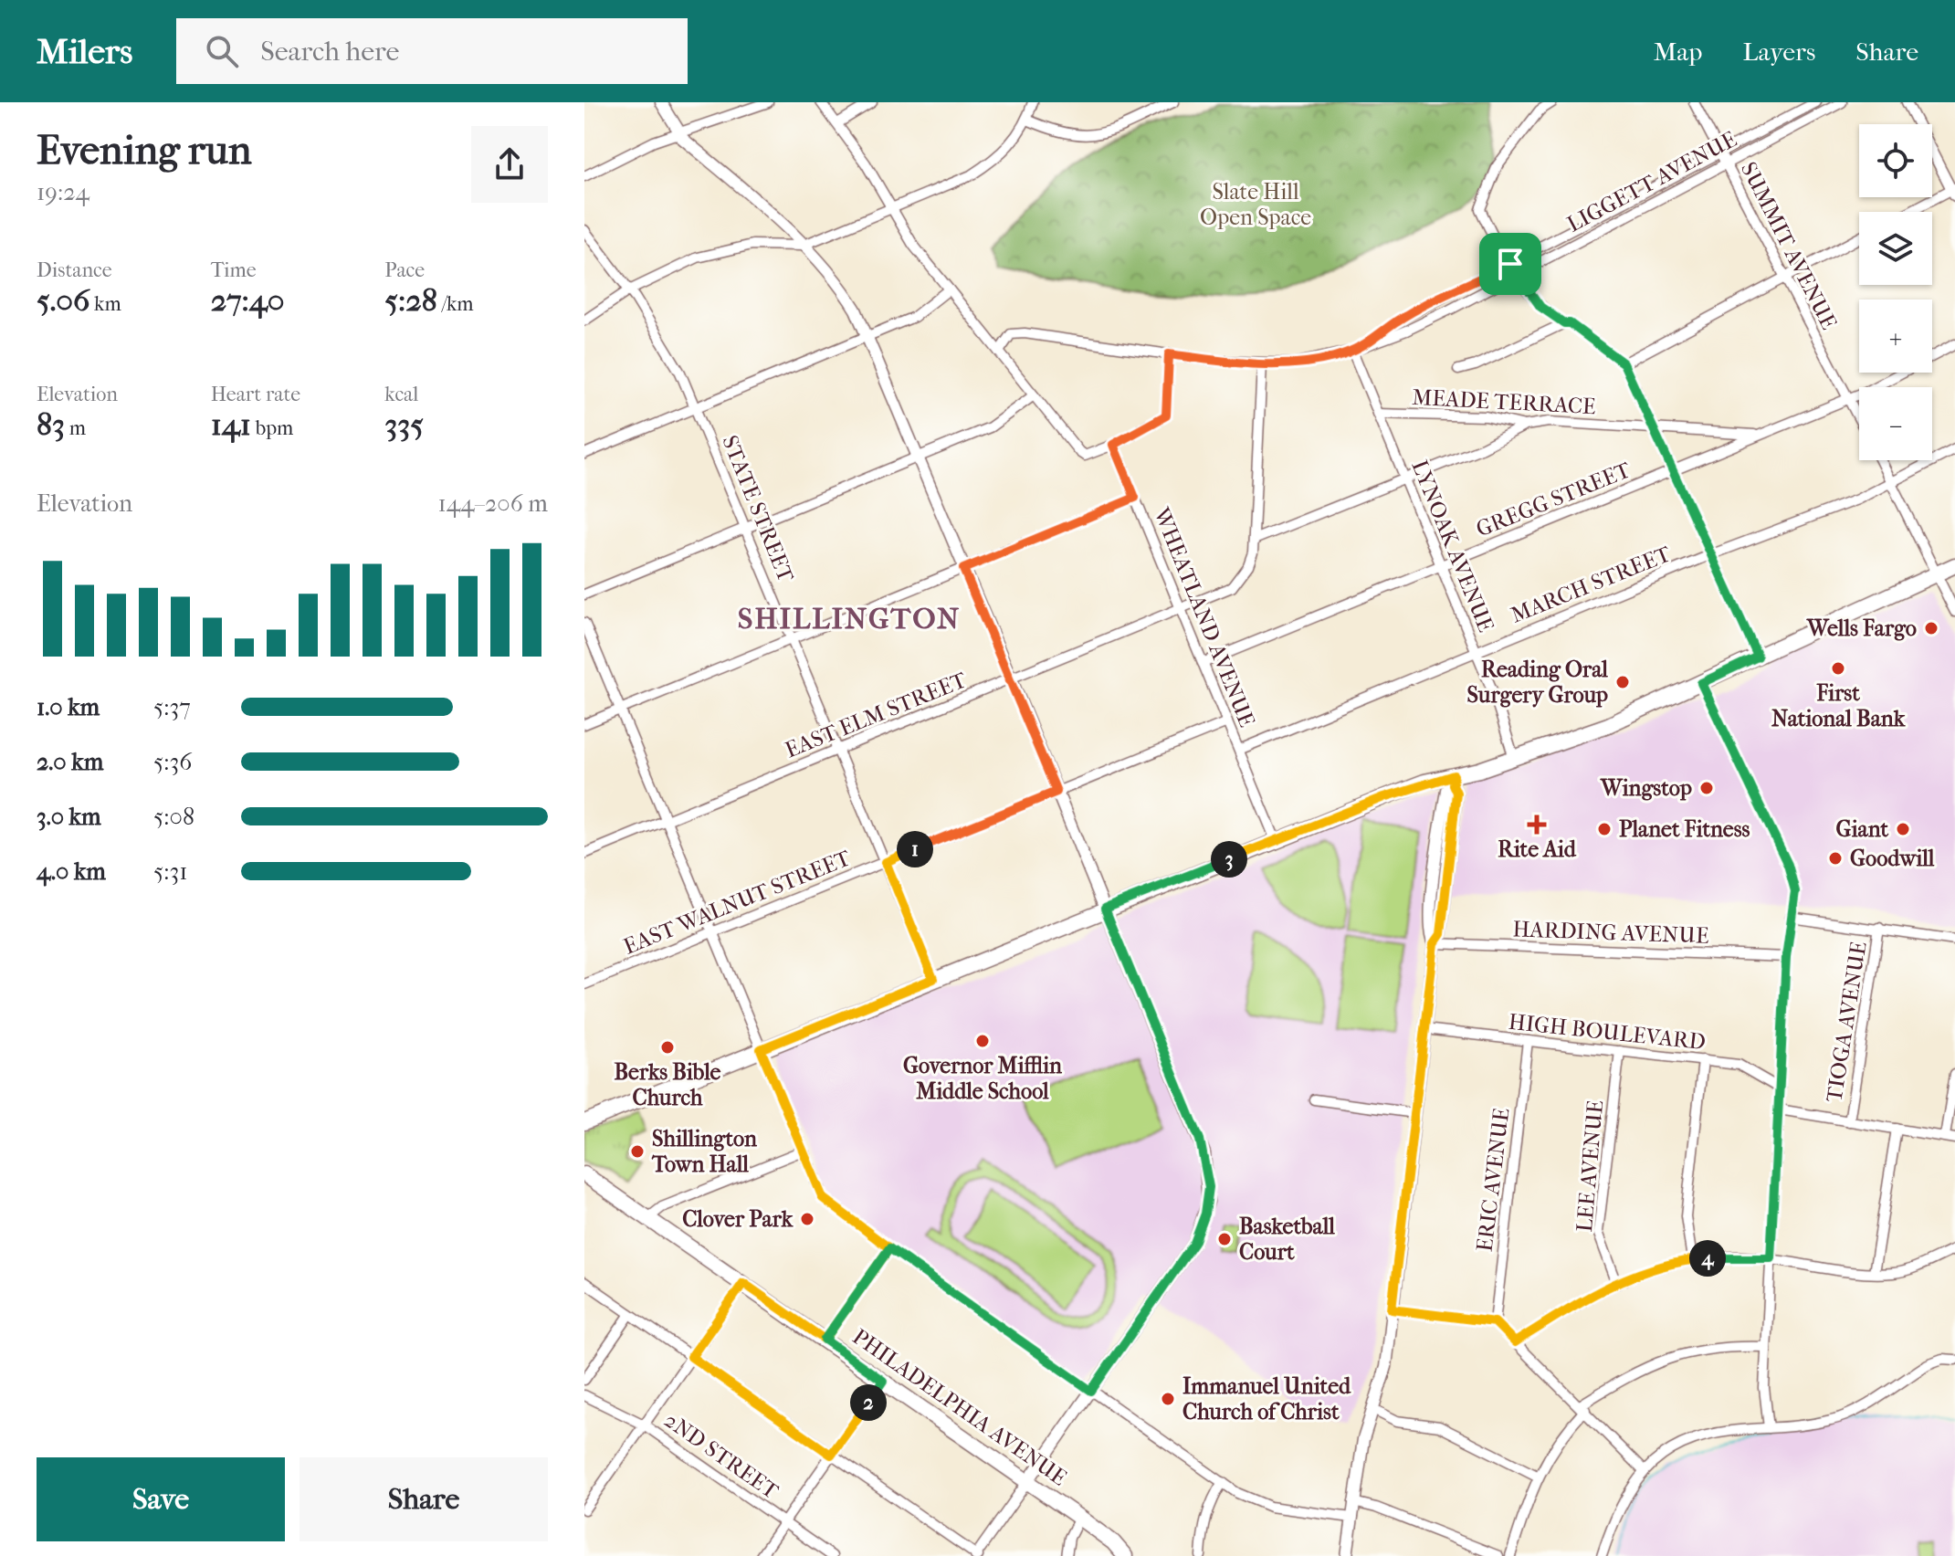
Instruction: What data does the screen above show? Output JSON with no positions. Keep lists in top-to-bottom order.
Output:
{
  "streets": {
    "main road": ["PHILADELPHIA AVENUE"],
    "street": [
      "LIGGETT AVENUE",
      "SUMMIT AVENUE",
      "MEADE TERRACE",
      "GREGG STREET",
      "STATE STREET",
      "LYNOAK AVENUE",
      "MARCH STREET",
      "WHEATLAND AVENUE",
      "EAST ELM STREET",
      "EAST WALNUT STREET",
      "HARDING AVENUE",
      "TIOGA AVENUE",
      "HIGH BOULEVARD",
      "LEE AVENUE",
      "ERIC AVENUE",
      "2ND STREET"
    ]
  },
  "crossings": [
    ["LIGGETT AVENUE", "SUMMIT AVENUE"],
    ["SUMMIT AVENUE", "GREGG STREET"],
    ["SUMMIT AVENUE", "MARCH STREET"],
    ["MEADE TERRACE", "GREGG STREET"],
    ["MEADE TERRACE", "LYNOAK AVENUE"],
    ["GREGG STREET", "LYNOAK AVENUE"],
    ["GREGG STREET", "WHEATLAND AVENUE"],
    ["STATE STREET", "EAST ELM STREET"],
    ["STATE STREET", "EAST WALNUT STREET"],
    ["LYNOAK AVENUE", "MARCH STREET"],
    ["MARCH STREET", "WHEATLAND AVENUE"],
    ["WHEATLAND AVENUE", "EAST ELM STREET"],
    ["WHEATLAND AVENUE", "EAST WALNUT STREET"],
    ["HIGH BOULEVARD", "LEE AVENUE"],
    ["HIGH BOULEVARD", "ERIC AVENUE"]
  ],
  "districts": ["SHILLINGTON"],
  "parks": ["Slate Hill Open Space"],
  "places": {
    "other": [
      "Wells Fargo",
      "First National Bank",
      "Reading Oral Surgery Group",
      "Wingstop",
      "Planet Fitness",
      "Giant",
      "Goodwill",
      "Governor Mifflin Middle School",
      "Berks Bible Church",
      "Shillington Town Hall",
      "Clover Park",
      "Basketball Court",
      "Immanuel United Church of Christ"
    ],
    "health": ["Rite Aid"]
  },
  "page": {
    "header": "Milers",
    "search": "Search here",
    "nav": ["Map", "Layers", "Share"],
    "heading": ["Evening run", "19:24"],
    "map_buttons": ["+", "−"],
    "stats": [
      ["Distance", "5.06 km"],
      ["Time", "27:40"],
      ["Pace", "5:28 /km"],
      ["Elevation", "83 m"],
      ["Heart rate", "141 bpm"],
      ["kcal", "335"]
    ],
    "chart": ["Elevation", "144–206 m"],
    "list": [
      {
        "name": "1.0 km",
        "note": "5:37"
      },
      {
        "name": "2.0 km",
        "note": "5:36"
      },
      {
        "name": "3.0 km",
        "note": "5:08"
      },
      {
        "name": "4.0 km",
        "note": "5:31"
      }
    ],
    "pins": [
      "1",
      "3",
      "4",
      "2"
    ],
    "buttons": ["Save", "Share"]
  }
}
